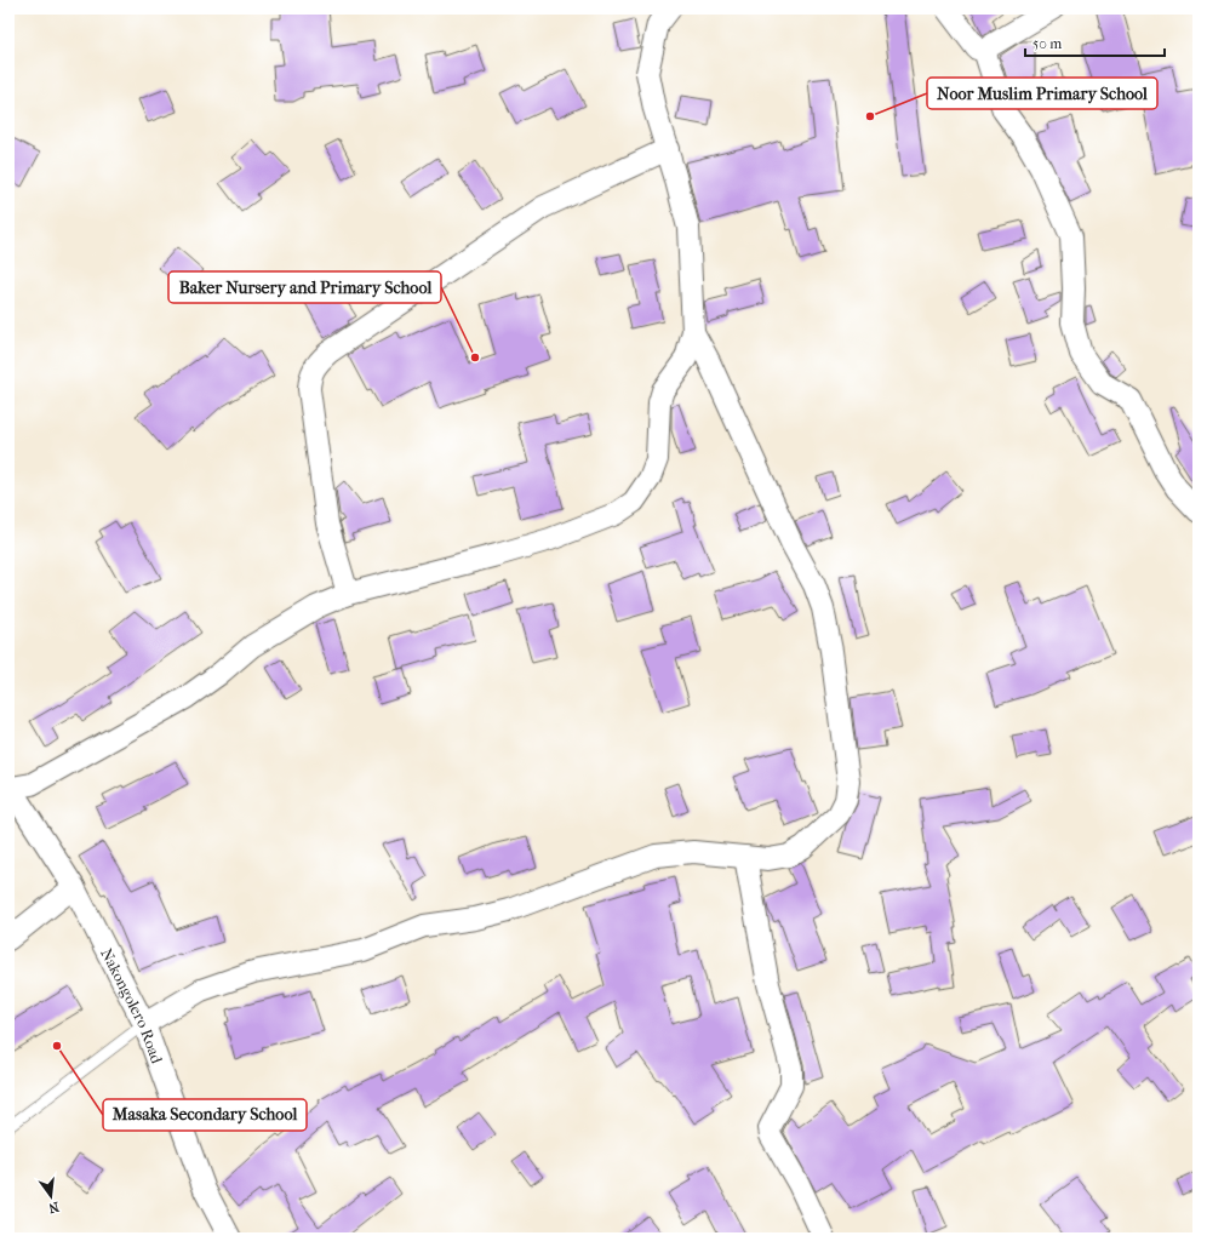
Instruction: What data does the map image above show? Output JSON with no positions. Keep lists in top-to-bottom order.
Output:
{
  "streets": {
    "street": ["Nakongolero Road"]
  },
  "places": ["Noor Muslim Primary School", "Baker Nursery and Primary School", "Masaka Secondary School"],
  "scale_bar": "50 m",
  "north": "bottom"
}
